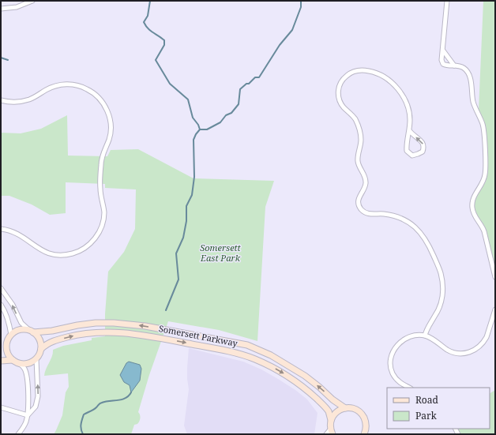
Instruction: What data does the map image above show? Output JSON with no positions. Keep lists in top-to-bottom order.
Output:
{
  "streets": {
    "main road": ["Somersett Parkway"]
  },
  "parks": ["Somersett East Park"],
  "legend": ["Road", "Park"]
}
